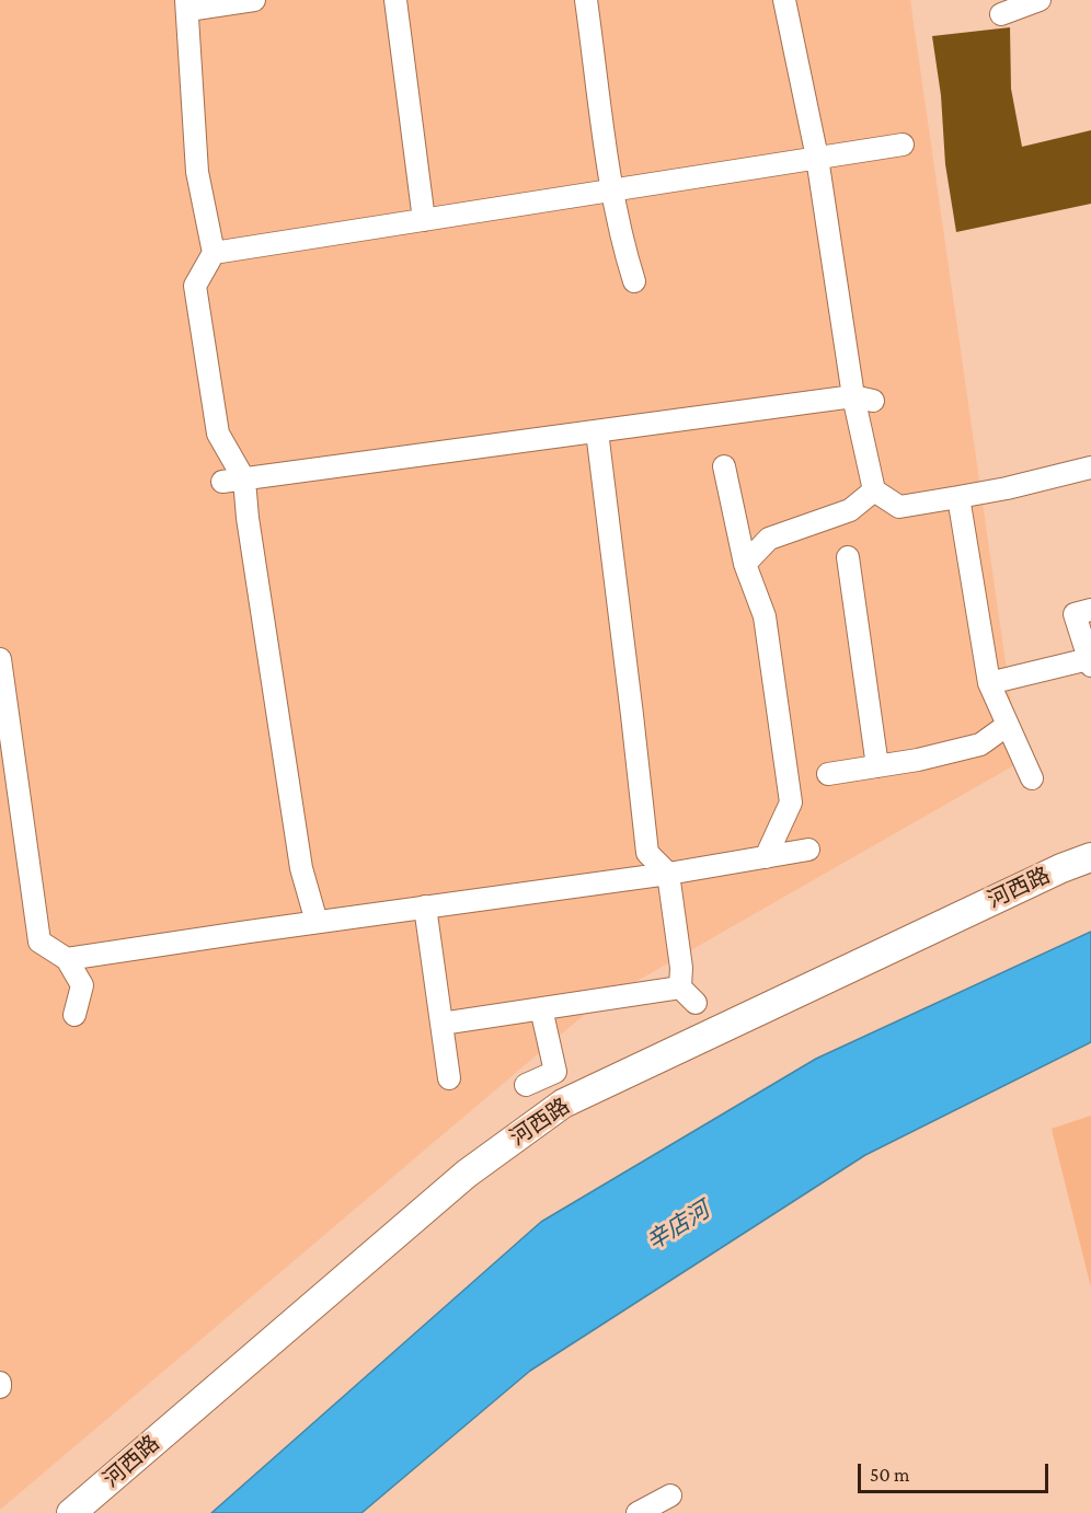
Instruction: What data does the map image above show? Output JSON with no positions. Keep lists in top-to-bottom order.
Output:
{
  "streets": {
    "street": ["河西路"]
  },
  "water": ["辛店河"],
  "scale_bar": "50 m"
}
